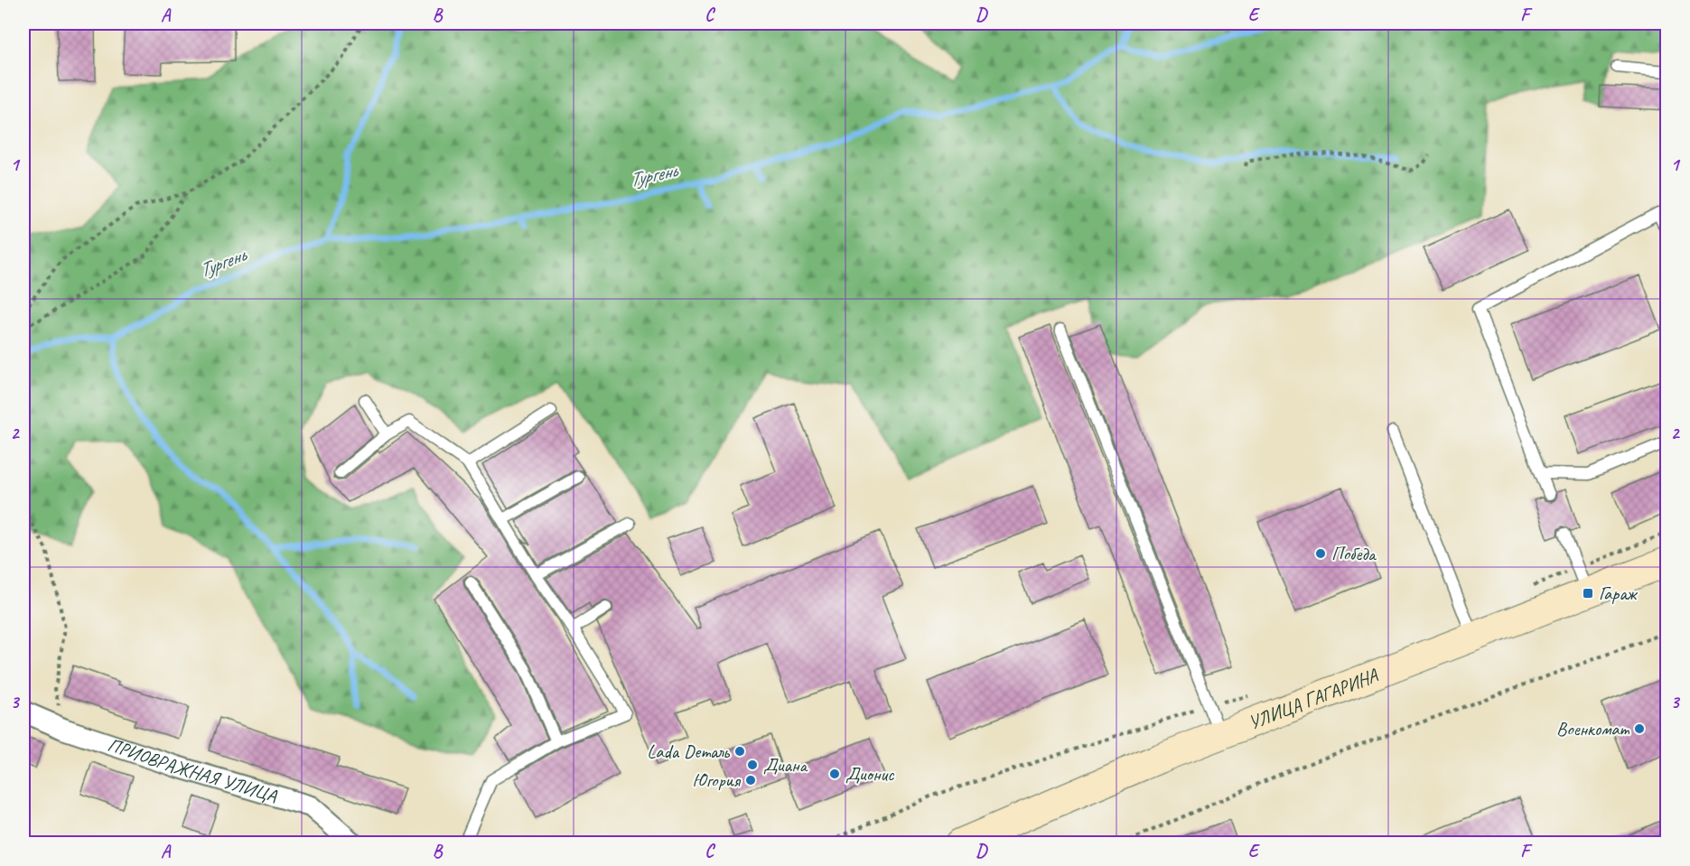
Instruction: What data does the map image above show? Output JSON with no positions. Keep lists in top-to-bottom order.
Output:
{
  "streets": {
    "street": ["УЛИЦА ГАГАРИНА", "ПРИОВРАЖНАЯ УЛИЦА"]
  },
  "water": ["Тургень"],
  "places": {
    "other": [
      "Победа",
      "Военкомат",
      "Lada Dеталь",
      "Диана",
      "Дионис",
      "Югория"
    ],
    "transit": ["Гараж"]
  },
  "grid": {
    "columns": [
      "A",
      "B",
      "C",
      "D",
      "E",
      "F"
    ],
    "rows": ["1", "2", "3"]
  }
}
